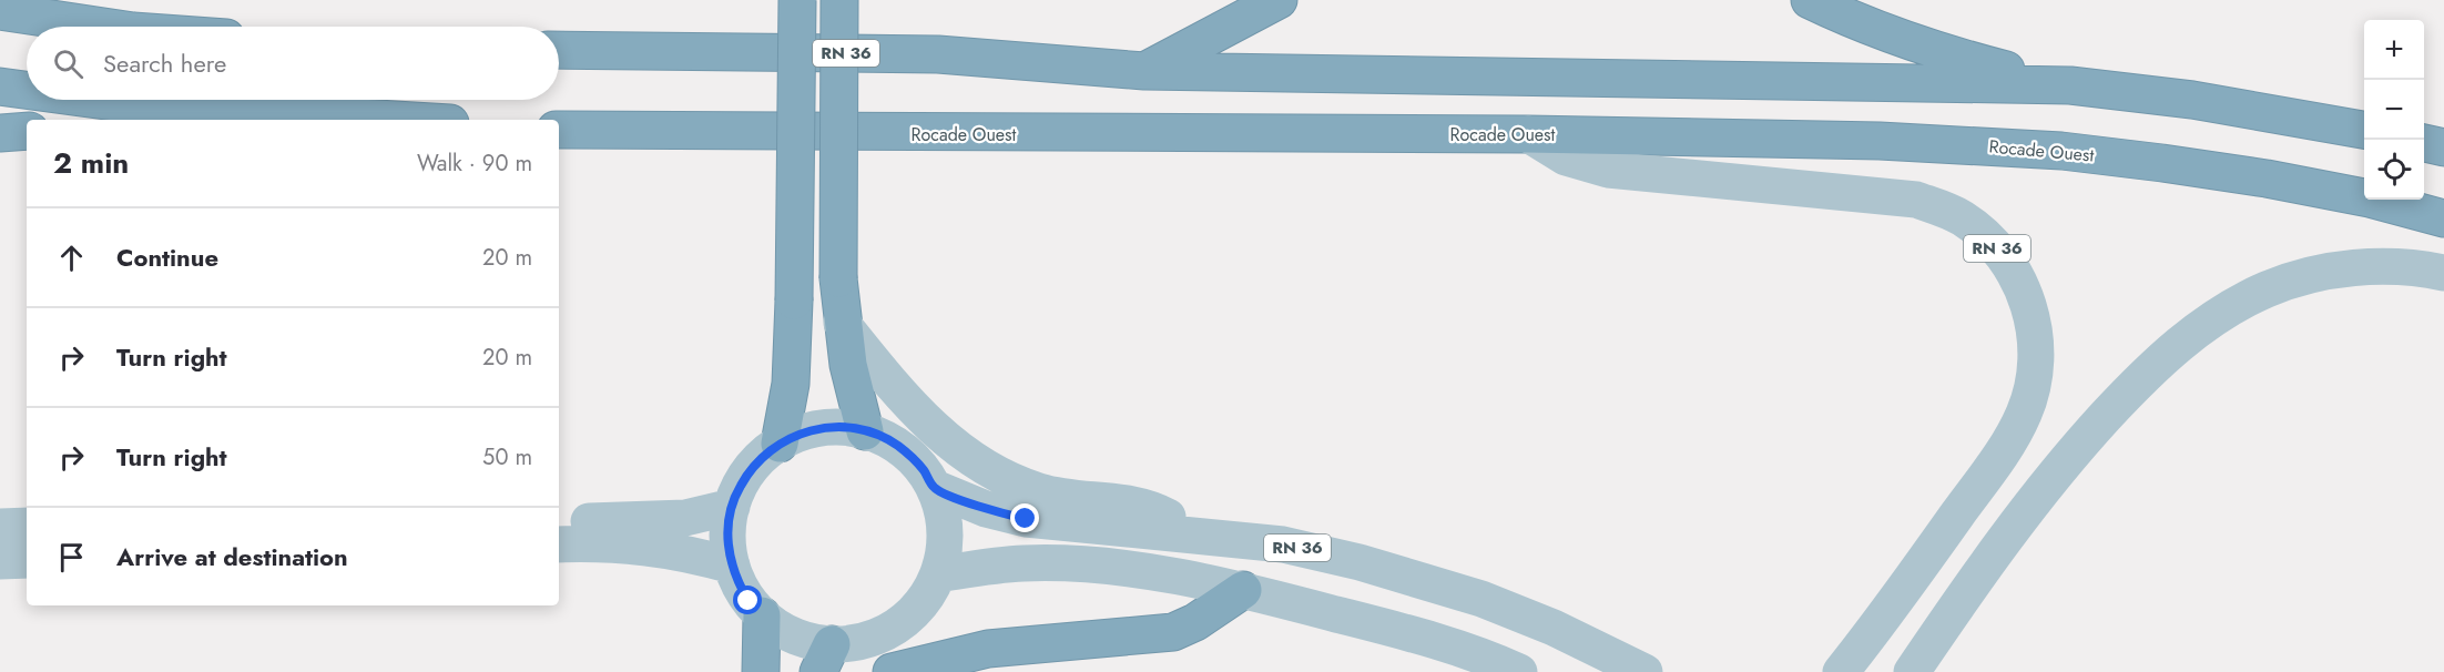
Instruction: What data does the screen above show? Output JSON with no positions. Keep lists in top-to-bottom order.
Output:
{
  "streets": {
    "highway": ["RN 36", "Rocade Ouest"]
  },
  "crossings": [
    ["RN 36", "Rocade Ouest"]
  ],
  "page": {
    "map_buttons": ["+", "−"],
    "search": "Search here",
    "heading": ["2 min", "Walk · 90 m"],
    "list": [
      ["Continue", "20 m"],
      ["Turn right", "20 m"],
      ["Turn right", "50 m"],
      "Arrive at destination"
    ]
  }
}
